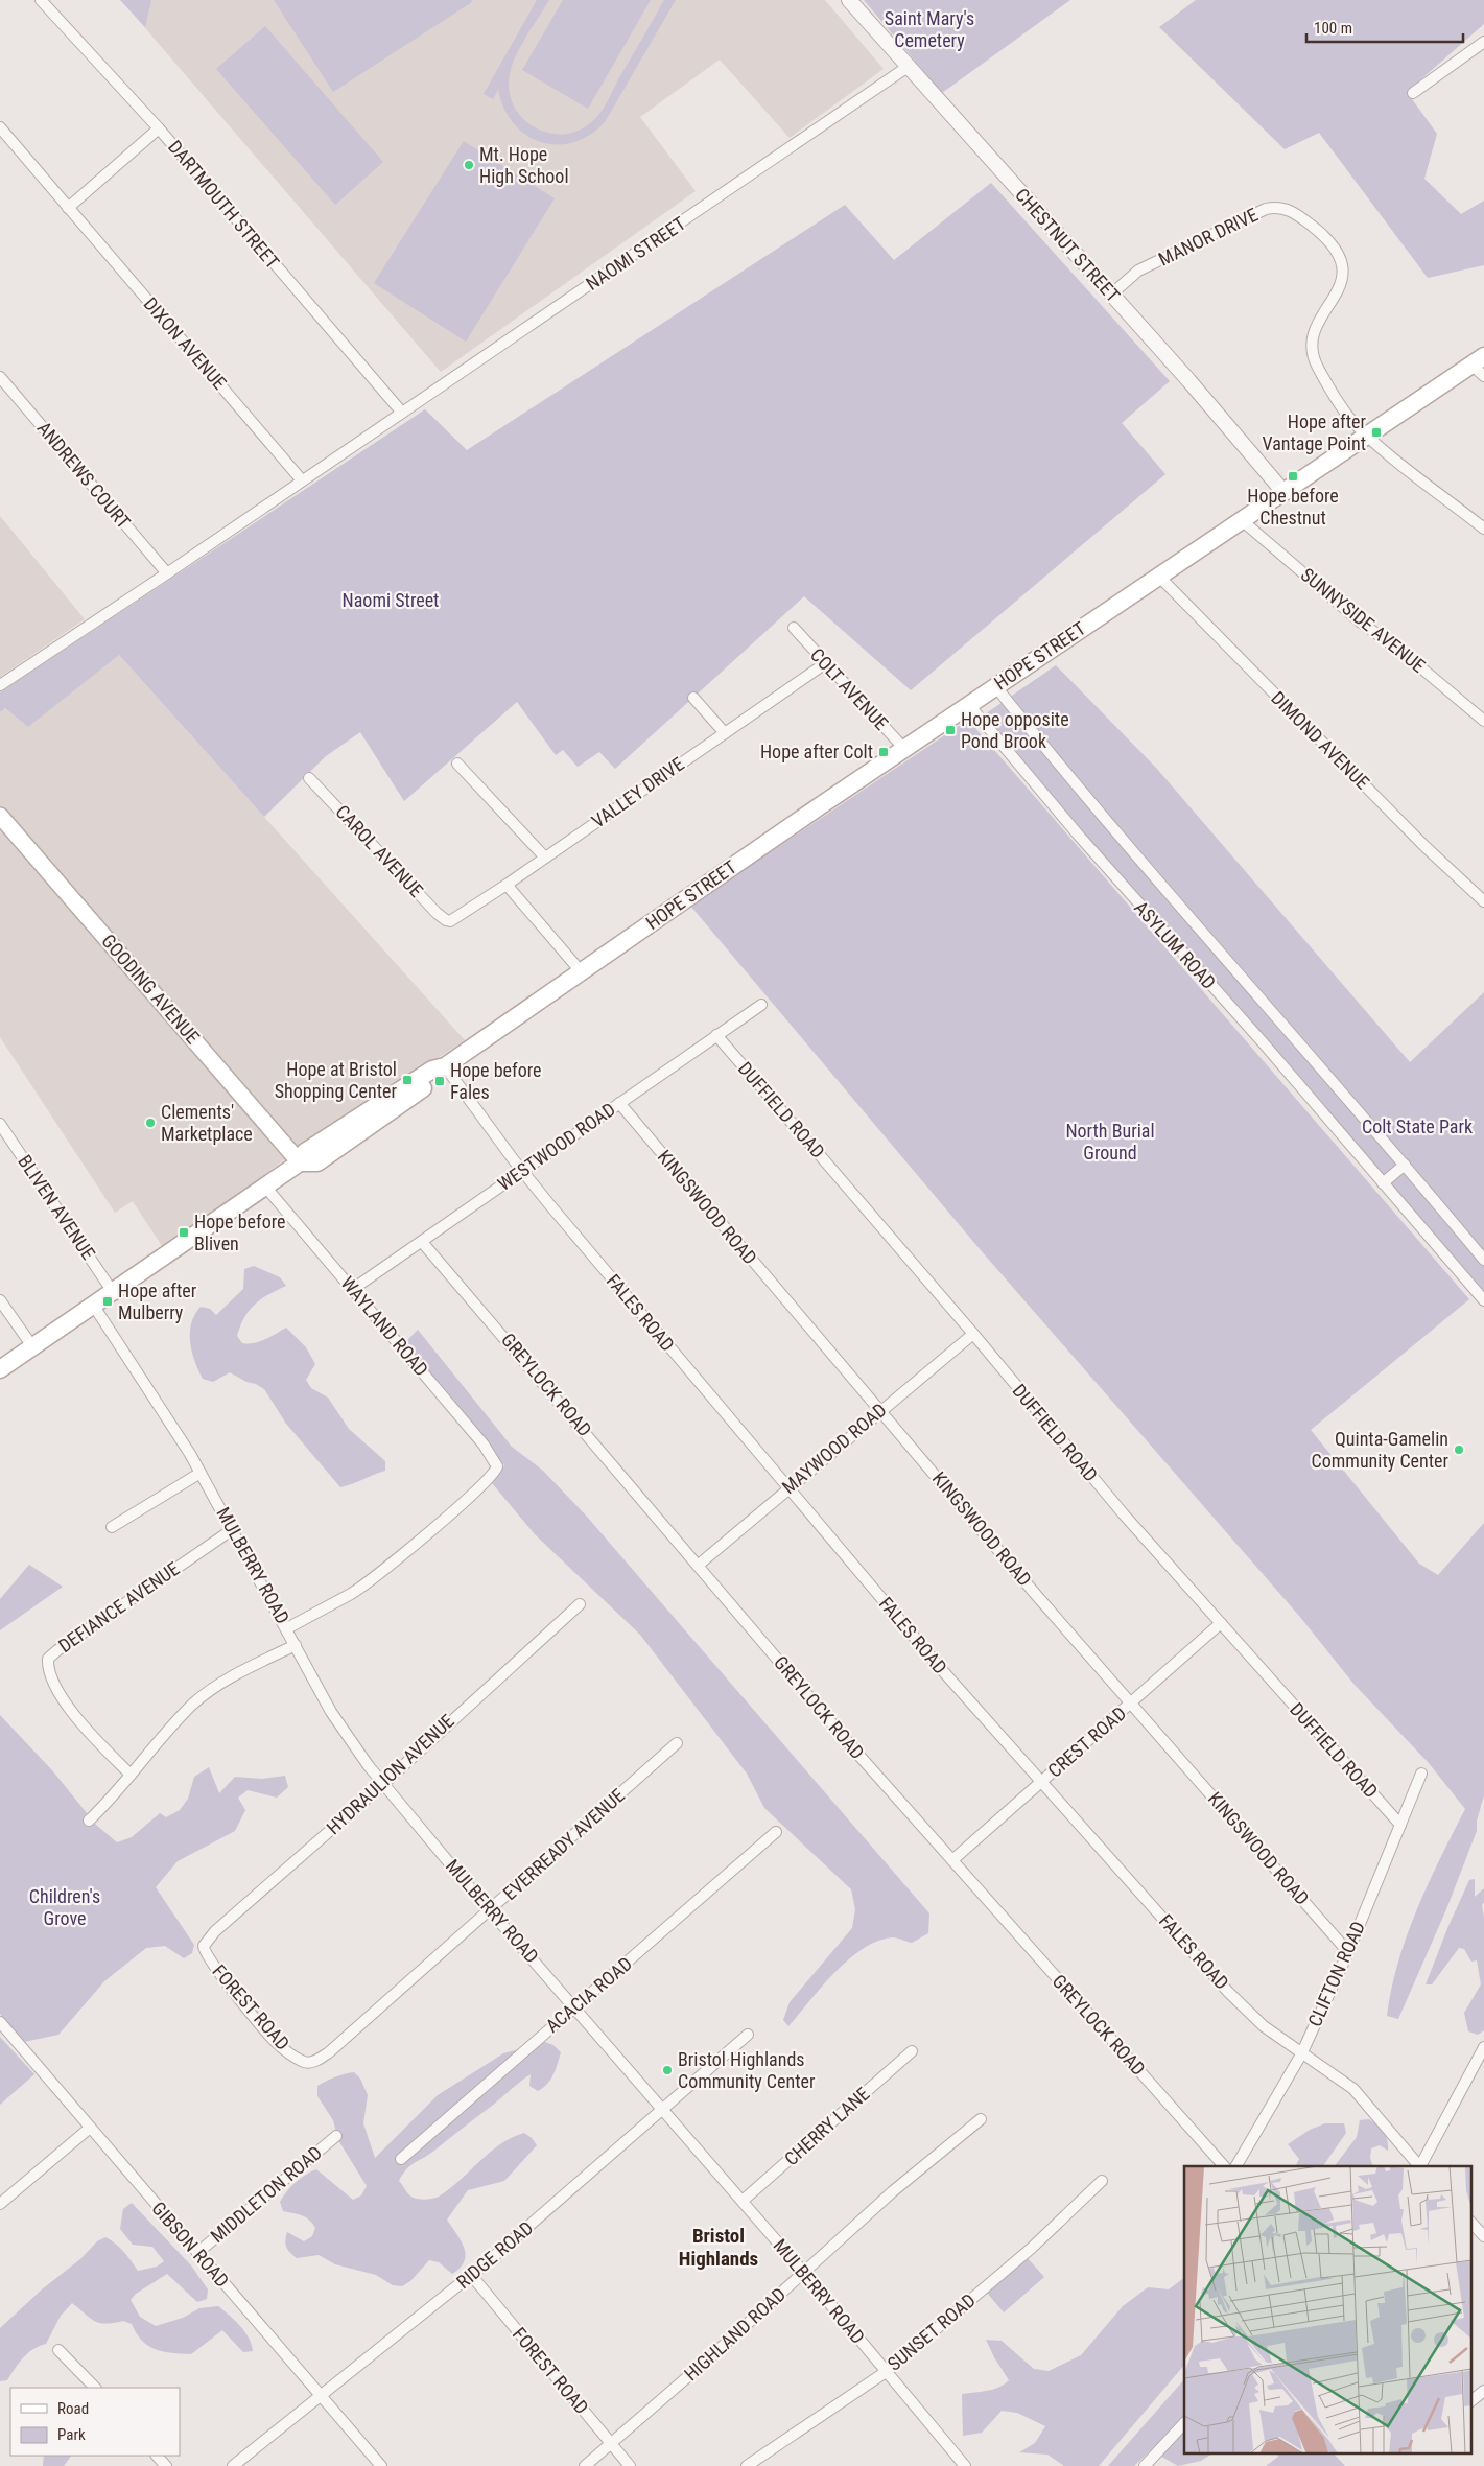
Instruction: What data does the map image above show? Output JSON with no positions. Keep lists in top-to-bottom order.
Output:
{
  "streets": {
    "main road": ["HOPE STREET", "GOODING AVENUE"],
    "street": [
      "DARTMOUTH STREET",
      "MANOR DRIVE",
      "CHESTNUT STREET",
      "NAOMI STREET",
      "DIXON AVENUE",
      "ANDREWS COURT",
      "SUNNYSIDE AVENUE",
      "COLT AVENUE",
      "DIMOND AVENUE",
      "VALLEY DRIVE",
      "CAROL AVENUE",
      "ASYLUM ROAD",
      "DUFFIELD ROAD",
      "WESTWOOD ROAD",
      "BLIVEN AVENUE",
      "KINGSWOOD ROAD",
      "FALES ROAD",
      "WAYLAND ROAD",
      "GREYLOCK ROAD",
      "MAYWOOD ROAD",
      "MULBERRY ROAD",
      "DEFIANCE AVENUE",
      "CREST ROAD",
      "HYDRAULION AVENUE",
      "EVERREADY AVENUE",
      "CLIFTON ROAD",
      "ACACIA ROAD",
      "FOREST ROAD",
      "CHERRY LANE",
      "MIDDLETON ROAD",
      "GIBSON ROAD",
      "RIDGE ROAD",
      "SUNSET ROAD",
      "HIGHLAND ROAD"
    ]
  },
  "crossings": [
    ["DARTMOUTH STREET", "NAOMI STREET"],
    ["MANOR DRIVE", "CHESTNUT STREET"],
    ["MANOR DRIVE", "HOPE STREET"],
    ["CHESTNUT STREET", "NAOMI STREET"],
    ["CHESTNUT STREET", "HOPE STREET"],
    ["NAOMI STREET", "DIXON AVENUE"],
    ["NAOMI STREET", "ANDREWS COURT"],
    ["SUNNYSIDE AVENUE", "HOPE STREET"],
    ["HOPE STREET", "COLT AVENUE"],
    ["HOPE STREET", "DIMOND AVENUE"],
    ["HOPE STREET", "ASYLUM ROAD"],
    ["HOPE STREET", "GOODING AVENUE"],
    ["HOPE STREET", "BLIVEN AVENUE"],
    ["HOPE STREET", "FALES ROAD"],
    ["HOPE STREET", "WAYLAND ROAD"],
    ["HOPE STREET", "MULBERRY ROAD"],
    ["COLT AVENUE", "VALLEY DRIVE"],
    ["VALLEY DRIVE", "CAROL AVENUE"],
    ["DUFFIELD ROAD", "WESTWOOD ROAD"],
    ["DUFFIELD ROAD", "MAYWOOD ROAD"],
    ["DUFFIELD ROAD", "CREST ROAD"],
    ["DUFFIELD ROAD", "CLIFTON ROAD"],
    ["WESTWOOD ROAD", "KINGSWOOD ROAD"],
    ["WESTWOOD ROAD", "FALES ROAD"],
    ["WESTWOOD ROAD", "WAYLAND ROAD"],
    ["WESTWOOD ROAD", "GREYLOCK ROAD"],
    ["KINGSWOOD ROAD", "MAYWOOD ROAD"],
    ["KINGSWOOD ROAD", "CREST ROAD"],
    ["KINGSWOOD ROAD", "CLIFTON ROAD"],
    ["FALES ROAD", "MAYWOOD ROAD"],
    ["FALES ROAD", "CREST ROAD"],
    ["FALES ROAD", "CLIFTON ROAD"],
    ["WAYLAND ROAD", "MULBERRY ROAD"],
    ["GREYLOCK ROAD", "MAYWOOD ROAD"],
    ["GREYLOCK ROAD", "CREST ROAD"],
    ["MULBERRY ROAD", "DEFIANCE AVENUE"],
    ["MULBERRY ROAD", "HYDRAULION AVENUE"],
    ["MULBERRY ROAD", "EVERREADY AVENUE"],
    ["MULBERRY ROAD", "ACACIA ROAD"],
    ["MULBERRY ROAD", "CHERRY LANE"],
    ["MULBERRY ROAD", "RIDGE ROAD"],
    ["MULBERRY ROAD", "SUNSET ROAD"],
    ["MULBERRY ROAD", "HIGHLAND ROAD"],
    ["HYDRAULION AVENUE", "FOREST ROAD"],
    ["EVERREADY AVENUE", "FOREST ROAD"],
    ["FOREST ROAD", "RIDGE ROAD"],
    ["FOREST ROAD", "HIGHLAND ROAD"],
    ["MIDDLETON ROAD", "GIBSON ROAD"],
    ["GIBSON ROAD", "RIDGE ROAD"]
  ],
  "districts": ["Bristol Highlands"],
  "parks": [
    "Saint Mary's Cemetery",
    "Naomi Street",
    "Colt State Park",
    "North Burial Ground",
    "Children's Grove"
  ],
  "places": {
    "other": [
      "Mt. Hope High School",
      "Clements' Marketplace",
      "Quinta-Gamelin Community Center",
      "Bristol Highlands Community Center"
    ],
    "transit": [
      "Hope after Vantage Point",
      "Hope before Chestnut",
      "Hope opposite Pond Brook",
      "Hope after Colt",
      "Hope at Bristol Shopping Center",
      "Hope before Fales",
      "Hope before Bliven",
      "Hope after Mulberry"
    ]
  },
  "legend": ["Road", "Park"],
  "scale_bar": "100 m"
}
